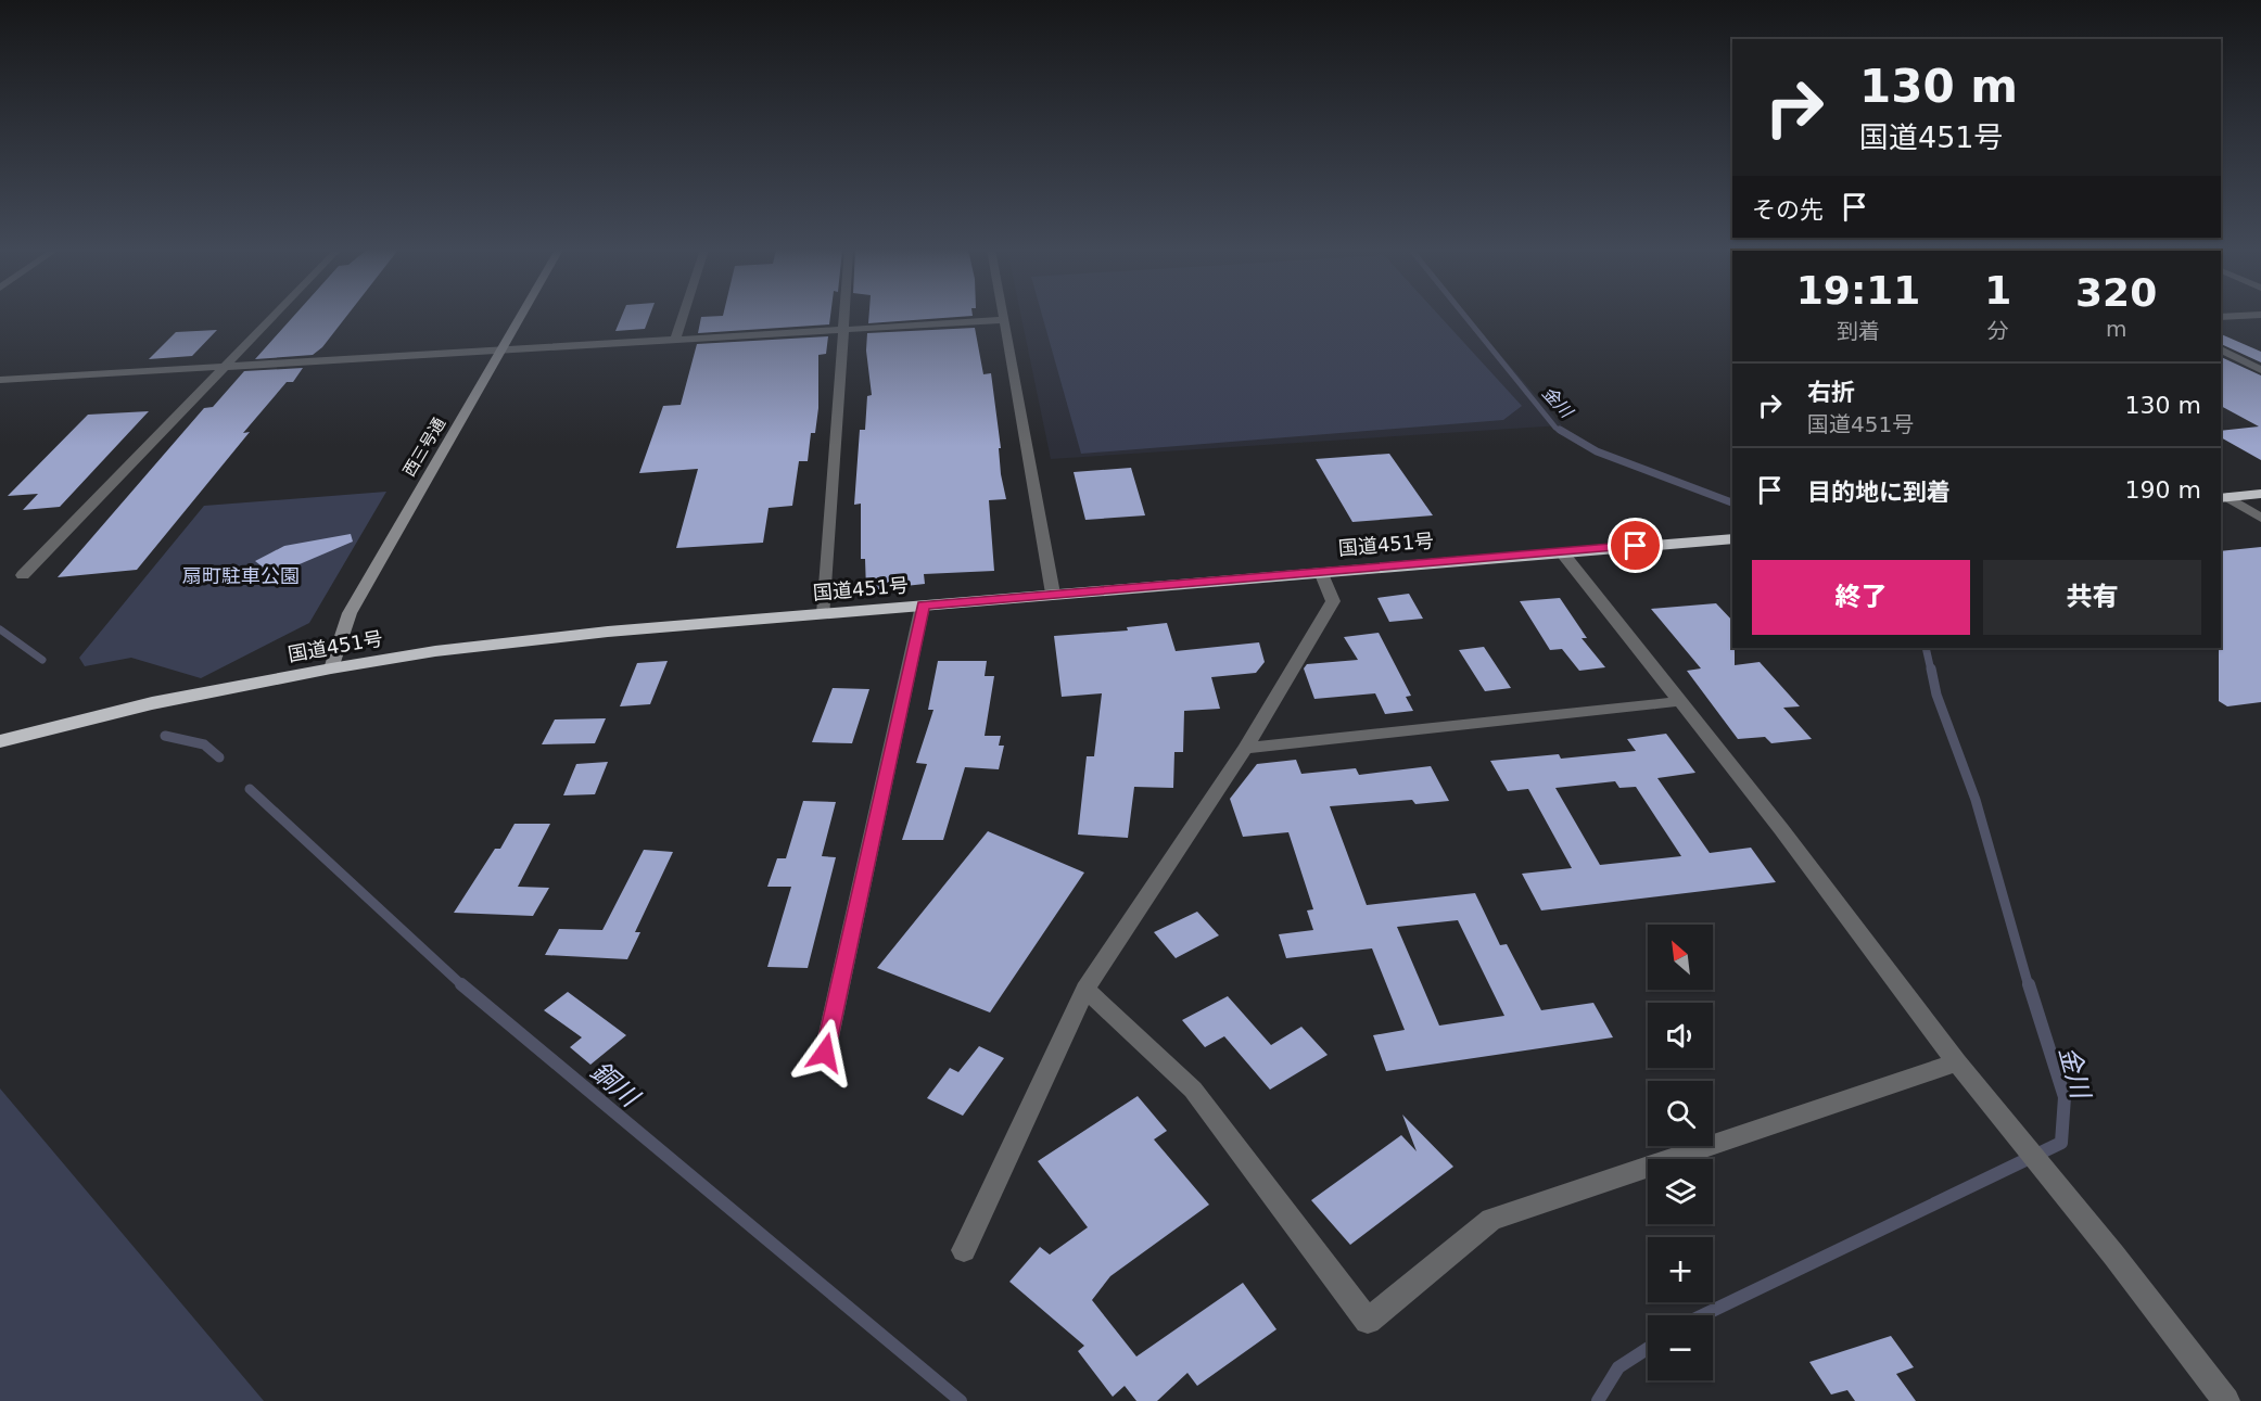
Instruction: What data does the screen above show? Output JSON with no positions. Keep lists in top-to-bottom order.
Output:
{
  "streets": {
    "highway": ["国道451号"],
    "street": ["西三号通"]
  },
  "crossings": [
    ["西三号通", "国道451号"]
  ],
  "water": ["金川", "銅川"],
  "parks": ["扇町駐車公園"],
  "north": "top left",
  "page": {
    "turn": ["130 m", "国道451号"],
    "then": "その先",
    "eta": [
      "19:11",
      "到着",
      "1",
      "分",
      "320",
      "m"
    ],
    "list": [
      {
        "name": "右折",
        "note": "国道451号",
        "value": "130 m"
      },
      {
        "name": "目的地に到着",
        "value": "190 m"
      }
    ],
    "buttons": ["終了", "共有"],
    "map_buttons": ["+", "−"]
  }
}
